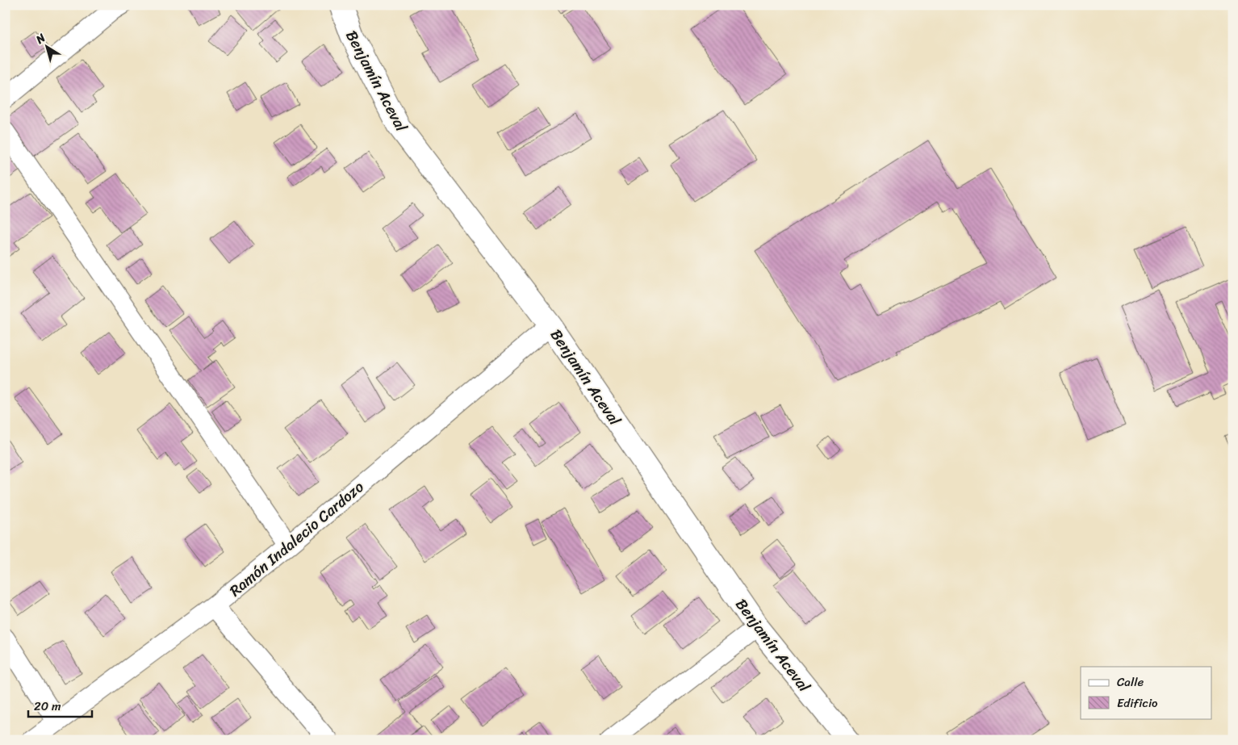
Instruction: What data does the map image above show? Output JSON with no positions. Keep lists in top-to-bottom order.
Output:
{
  "streets": {
    "street": ["Benjamín Aceval", "Ramón Indalecio Cardozo"]
  },
  "crossings": [
    ["Benjamín Aceval", "Ramón Indalecio Cardozo"]
  ],
  "legend": ["Calle", "Edificio"],
  "scale_bar": "20 m",
  "north": "top left"
}
